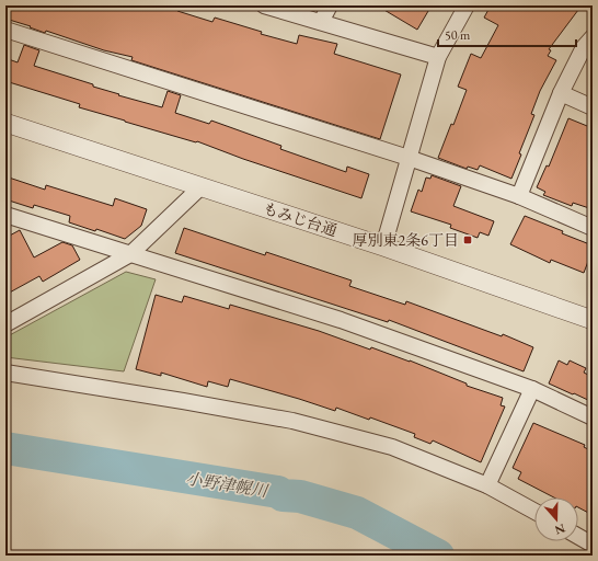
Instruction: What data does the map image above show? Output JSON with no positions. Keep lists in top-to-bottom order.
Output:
{
  "streets": {
    "street": ["もみじ台通"]
  },
  "water": ["小野津幌川"],
  "places": {
    "transit": ["厚別東2条6丁目"]
  },
  "scale_bar": "50 m",
  "north": "bottom"
}
